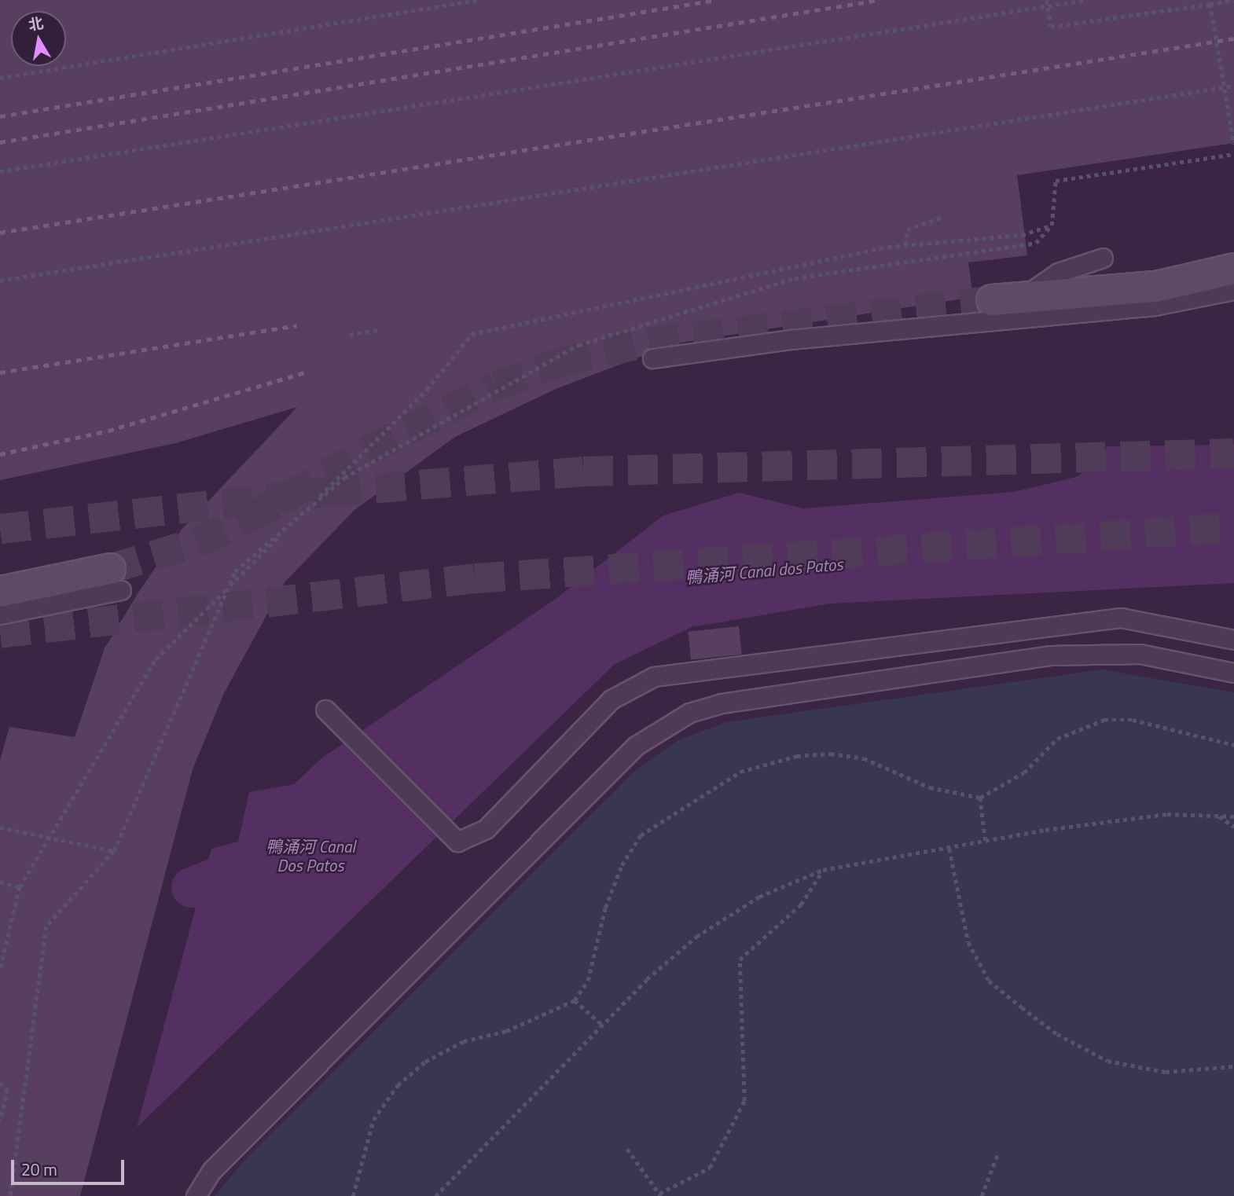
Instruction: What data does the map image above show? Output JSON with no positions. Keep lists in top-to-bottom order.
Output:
{
  "water": ["鴨涌河 Canal dos Patos", "鴨涌河 Canal Dos Patos"],
  "scale_bar": "20 m",
  "north": "top"
}
